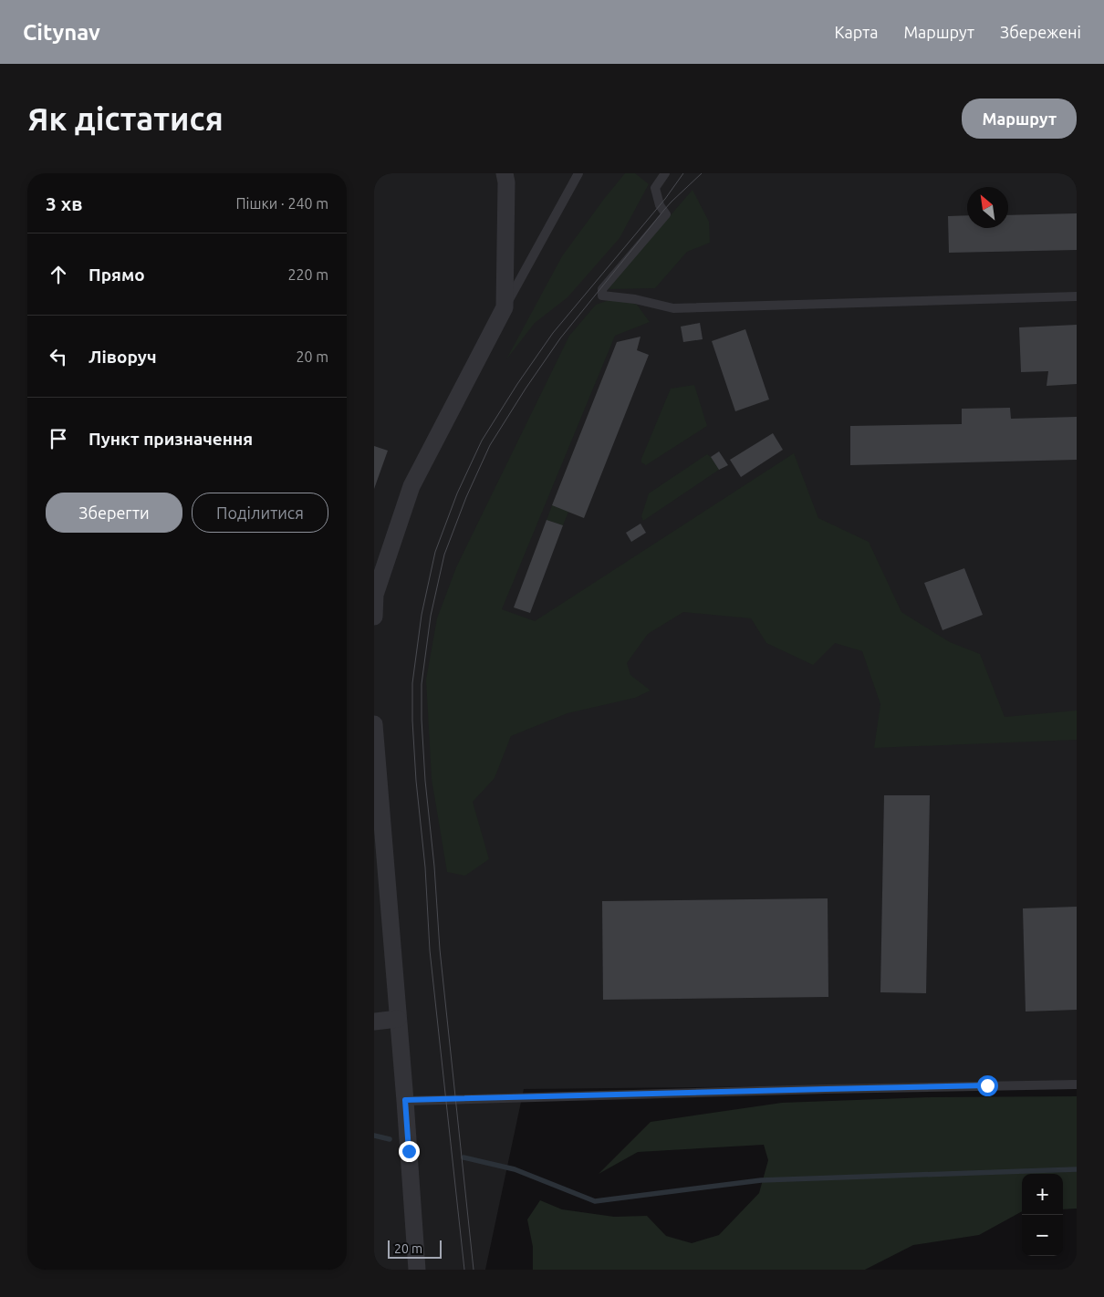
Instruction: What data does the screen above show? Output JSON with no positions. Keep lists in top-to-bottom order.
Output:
{
  "scale_bar": "20 m",
  "north": "top left",
  "page": {
    "header": "Citynav",
    "nav": ["Карта", "Маршрут", "Збережені"],
    "buttons": [
      "Маршрут",
      ["Зберегти", "Поділитися"]
    ],
    "title": "Як дістатися",
    "heading": ["3 хв", "Пішки · 240 m"],
    "list": [
      ["Прямо", "220 m"],
      ["Ліворуч", "20 m"],
      "Пункт призначення"
    ],
    "map_buttons": ["+", "−"],
    "scale": "20 m"
  }
}
